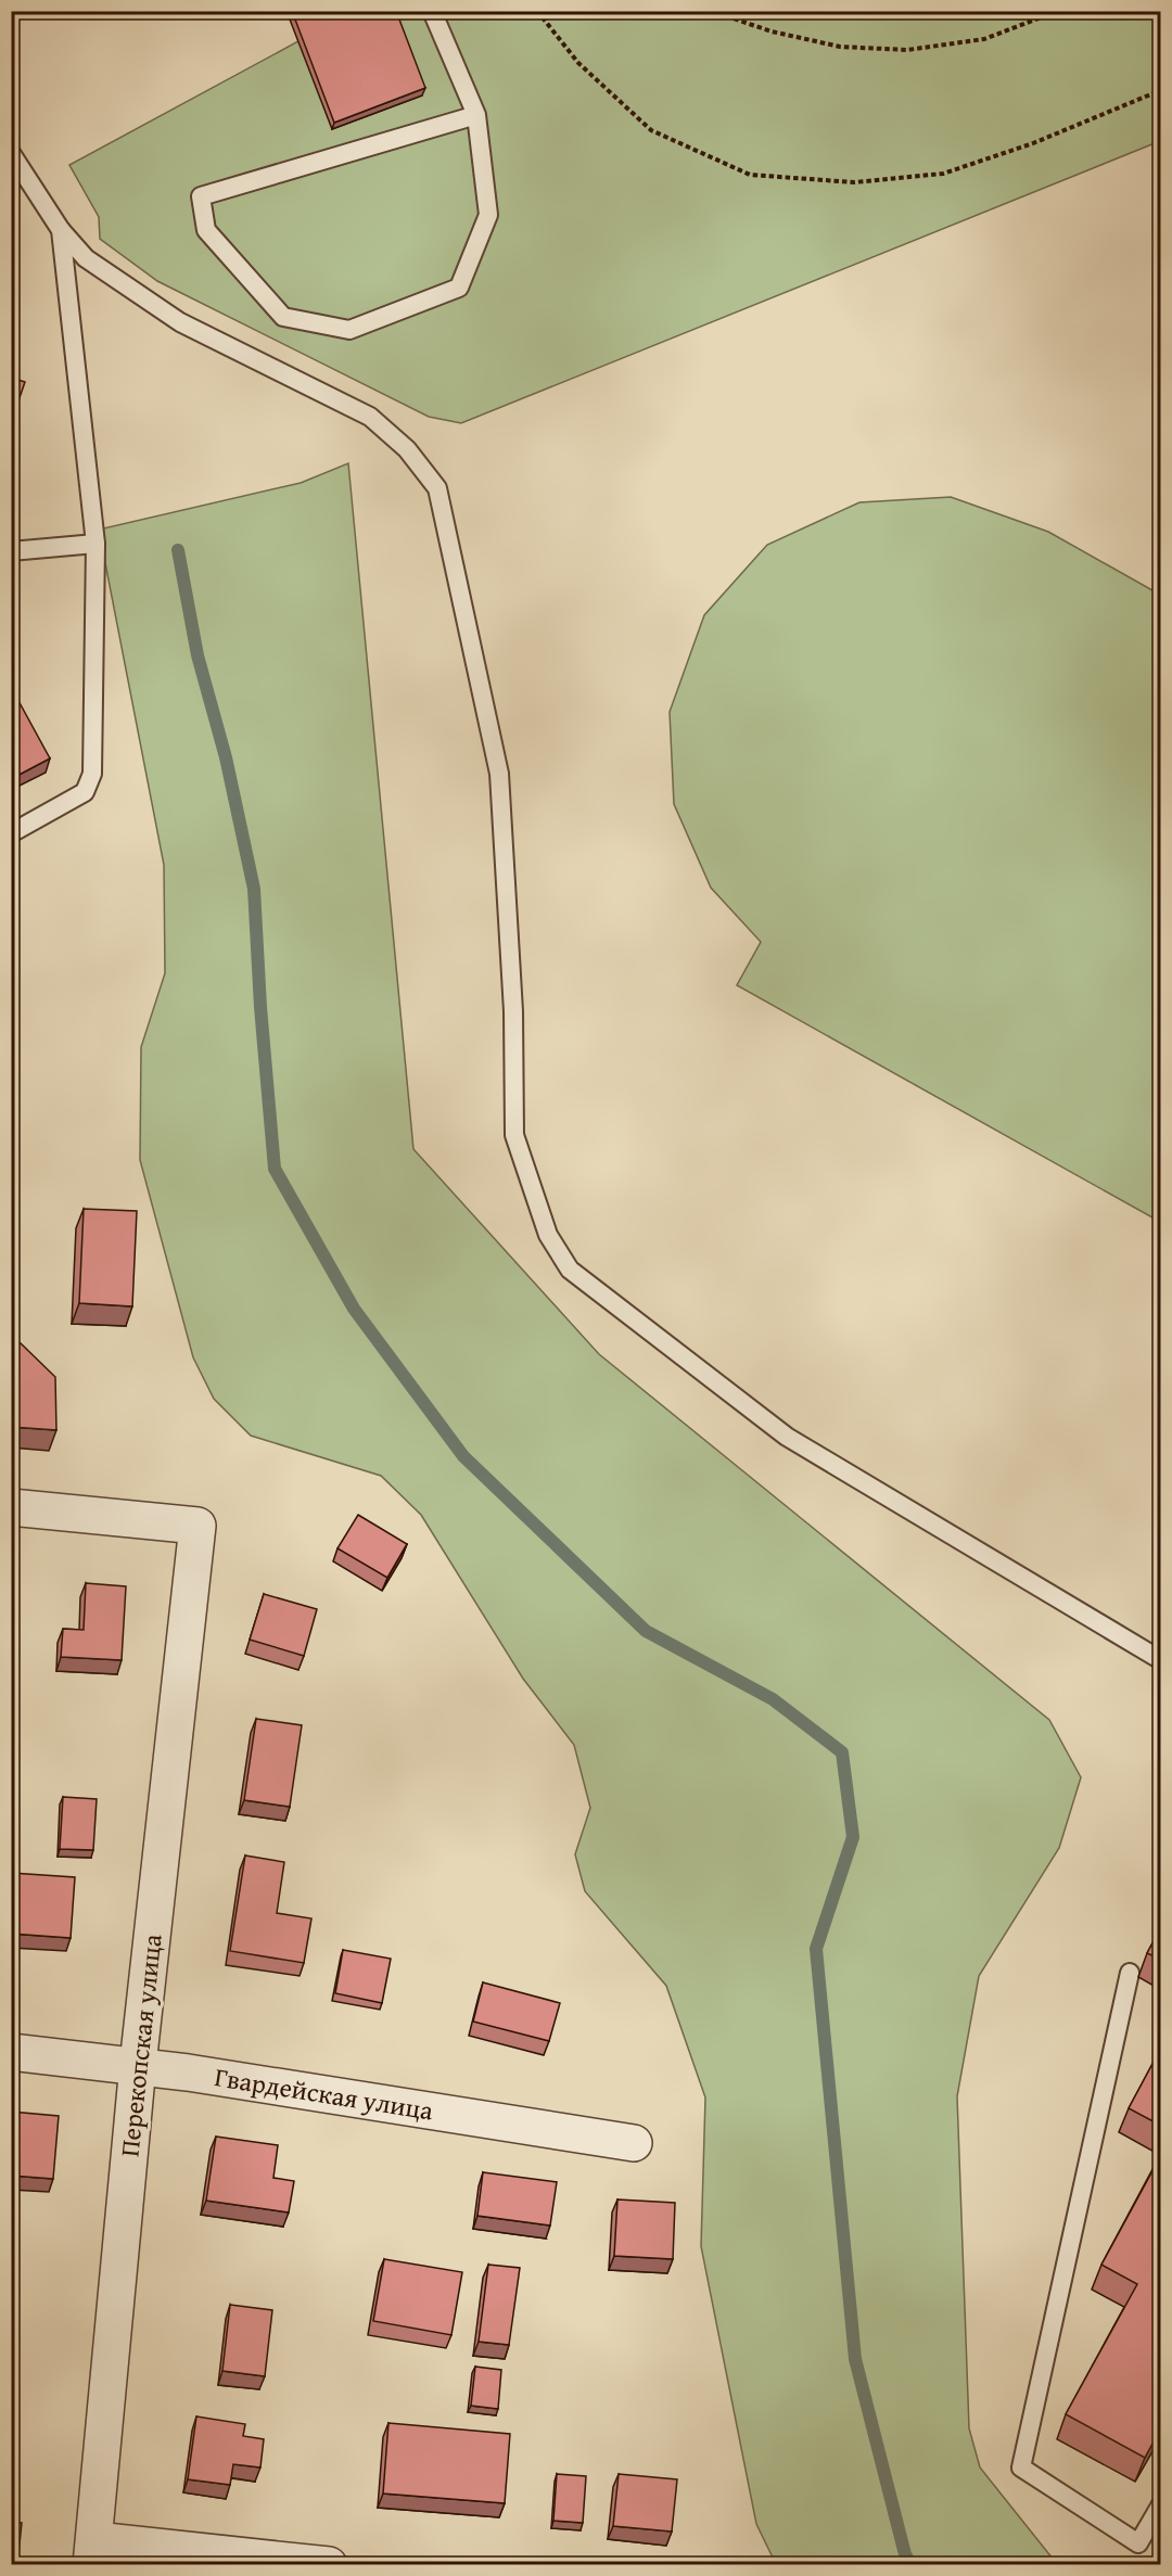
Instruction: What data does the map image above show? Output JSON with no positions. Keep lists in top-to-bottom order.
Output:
{
  "streets": {
    "street": ["Перекопская улица", "Гвардейская улица"]
  },
  "crossings": [
    ["Перекопская улица", "Гвардейская улица"]
  ]
}
